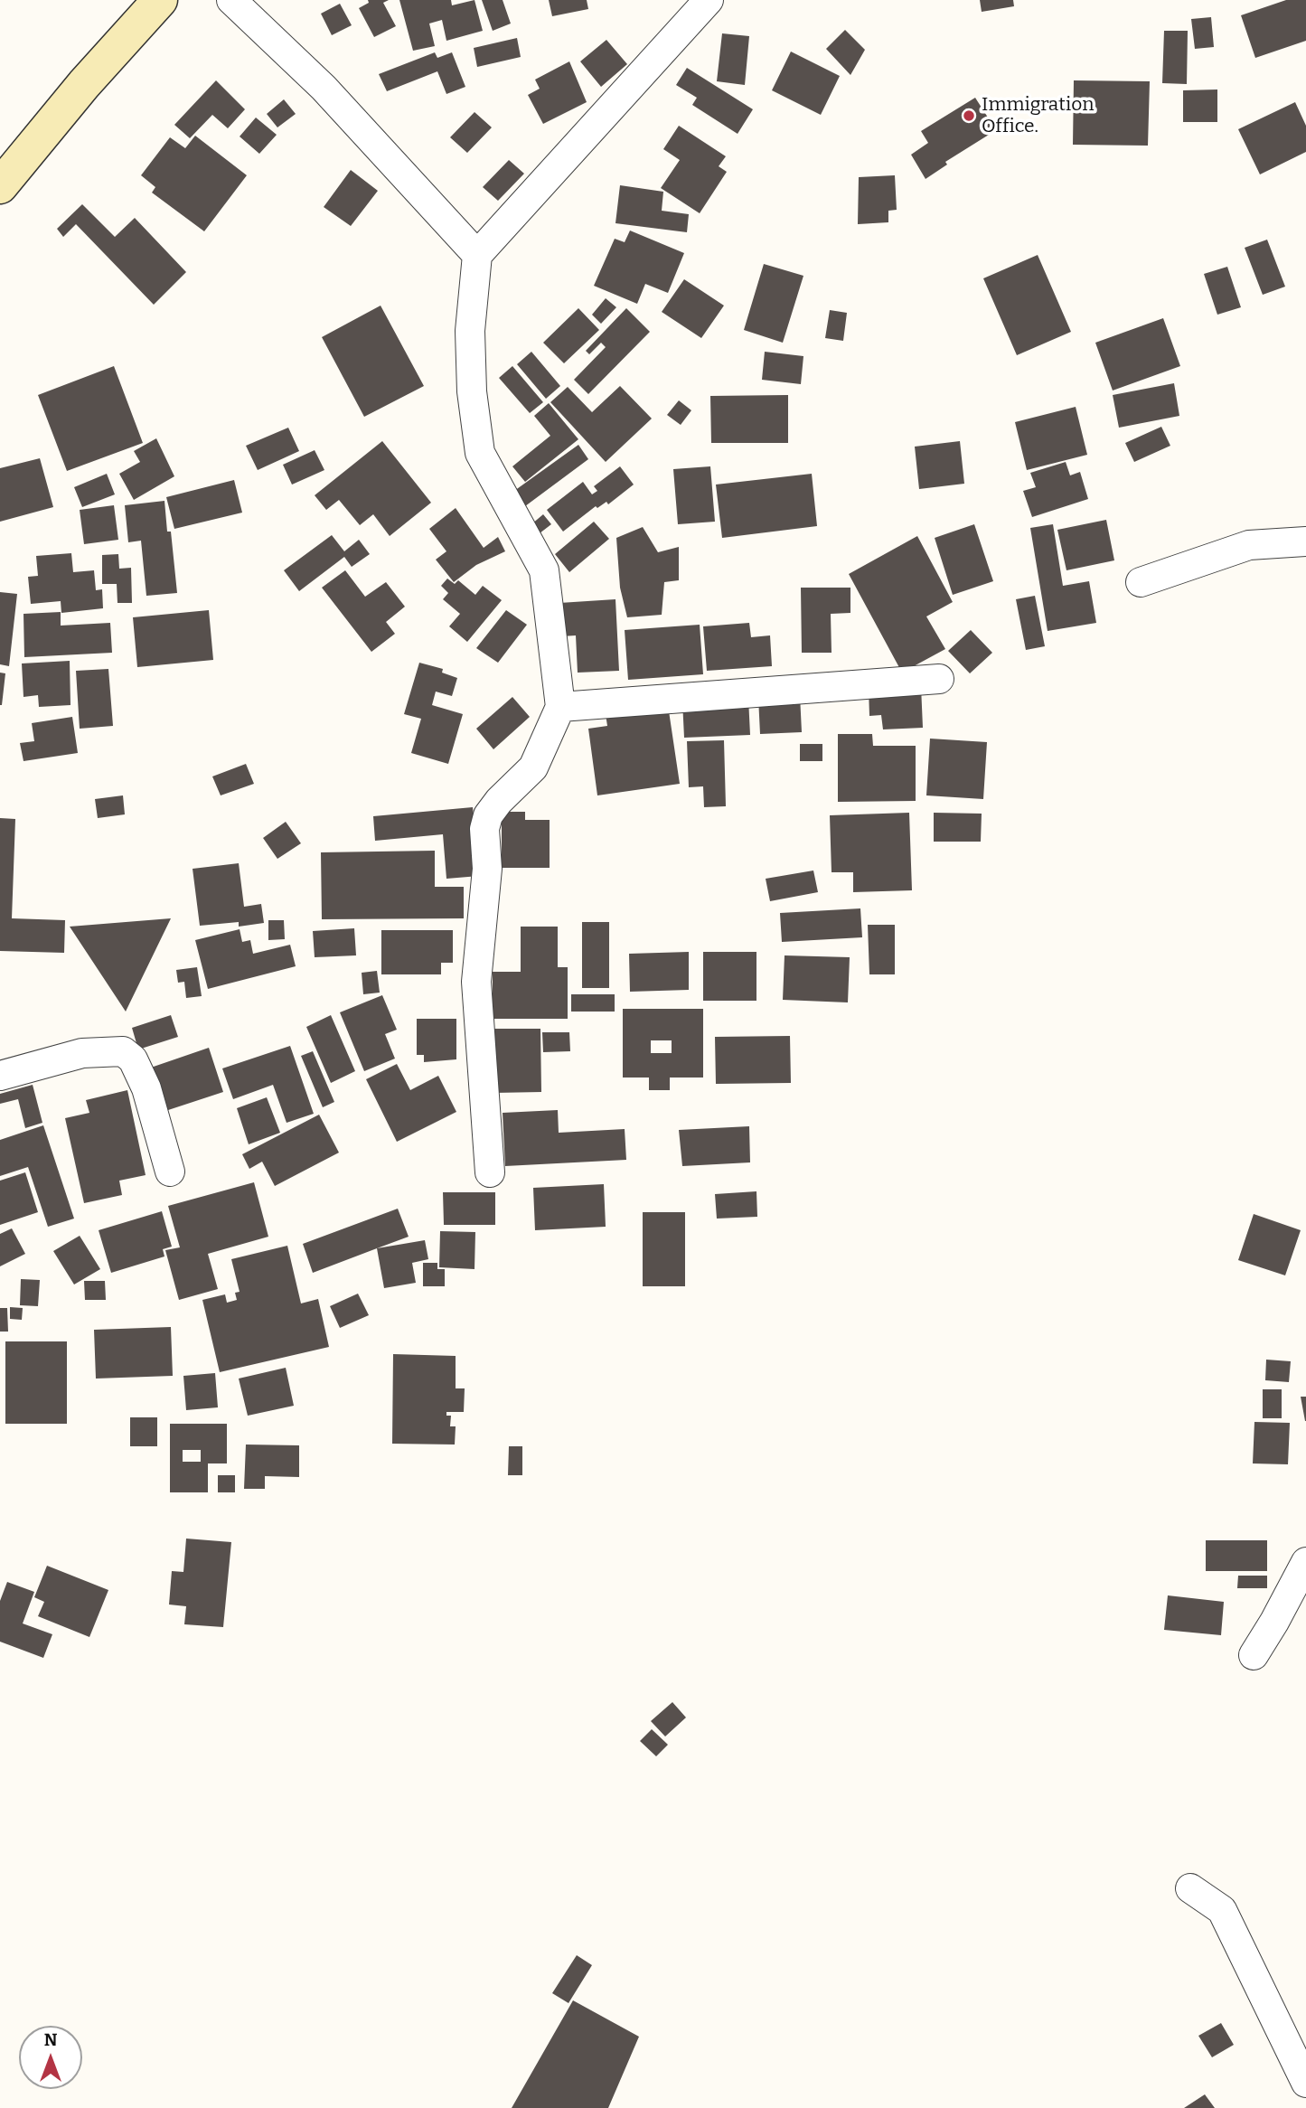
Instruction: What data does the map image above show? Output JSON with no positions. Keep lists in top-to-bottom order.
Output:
{
  "places": ["Immigration Office."],
  "north": "top"
}
